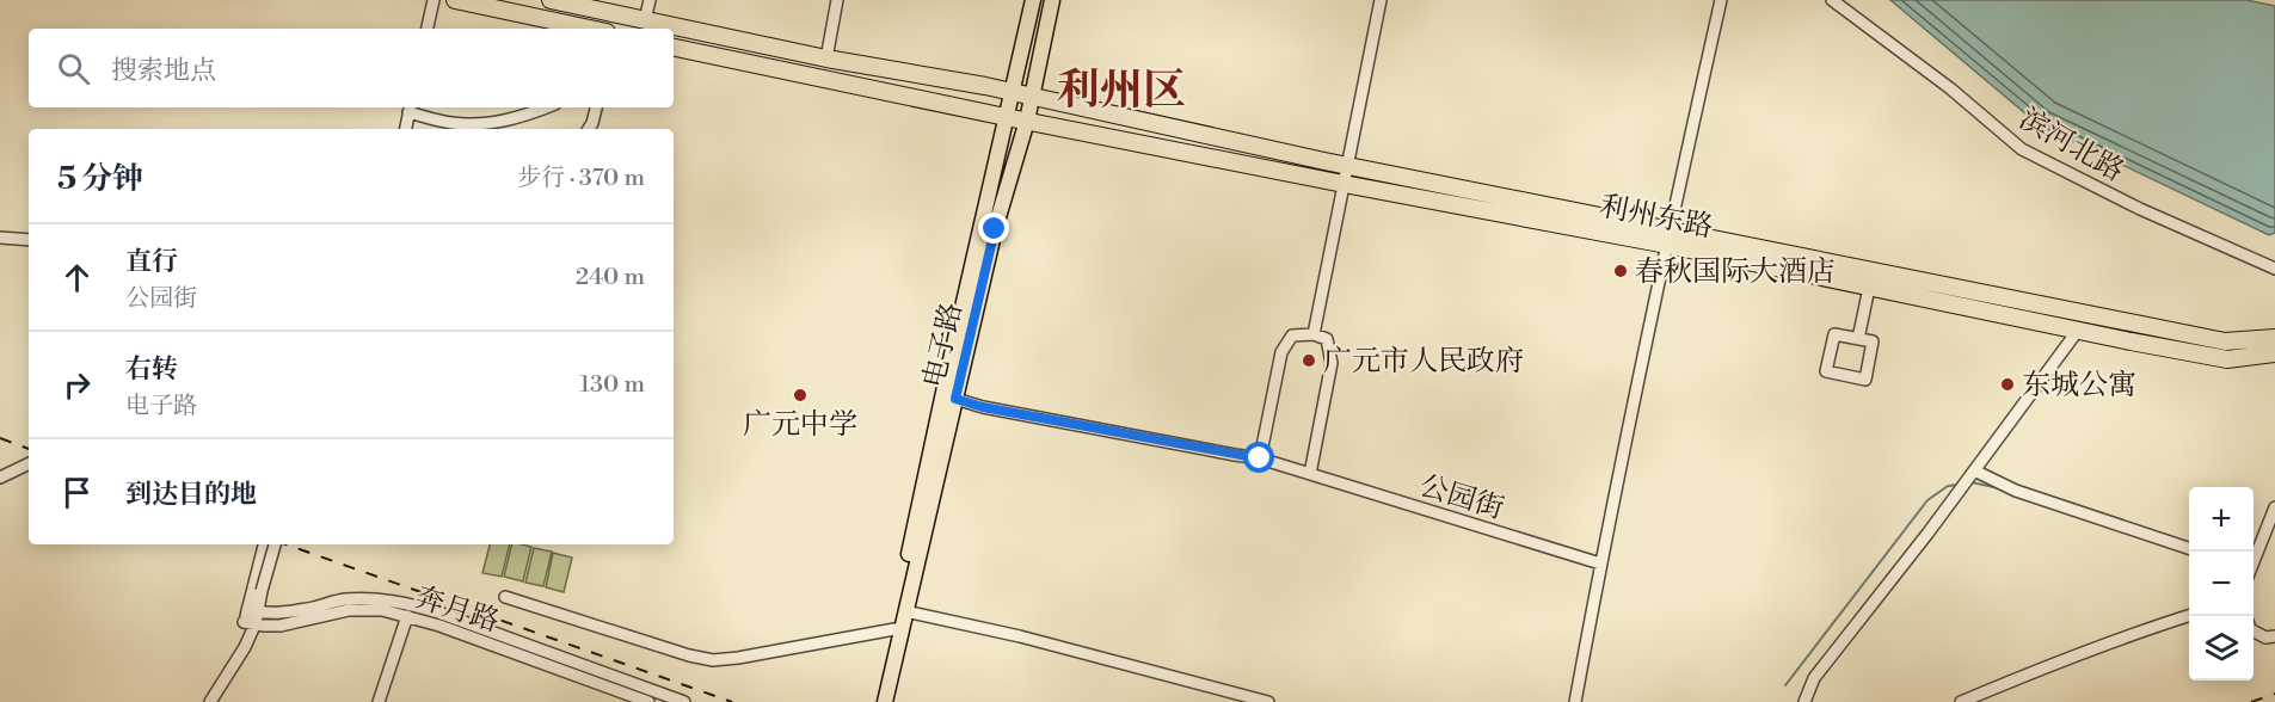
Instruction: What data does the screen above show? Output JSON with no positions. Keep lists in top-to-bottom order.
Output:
{
  "streets": {
    "highway": ["利州东路"],
    "main road": ["电子路"],
    "street": ["滨河北路", "公园街", "奔月路"]
  },
  "crossings": [
    ["利州东路", "电子路"]
  ],
  "districts": ["利州区"],
  "places": [
    "春秋国际大酒店",
    "广元市人民政府",
    "东城公寓",
    "广元中学"
  ],
  "page": {
    "search": "搜索地点",
    "heading": ["5 分钟", "步行 · 370 m"],
    "list": [
      ["直行", "公园街", "240 m"],
      ["右转", "电子路", "130 m"],
      "到达目的地"
    ],
    "map_buttons": ["+", "−"]
  }
}
